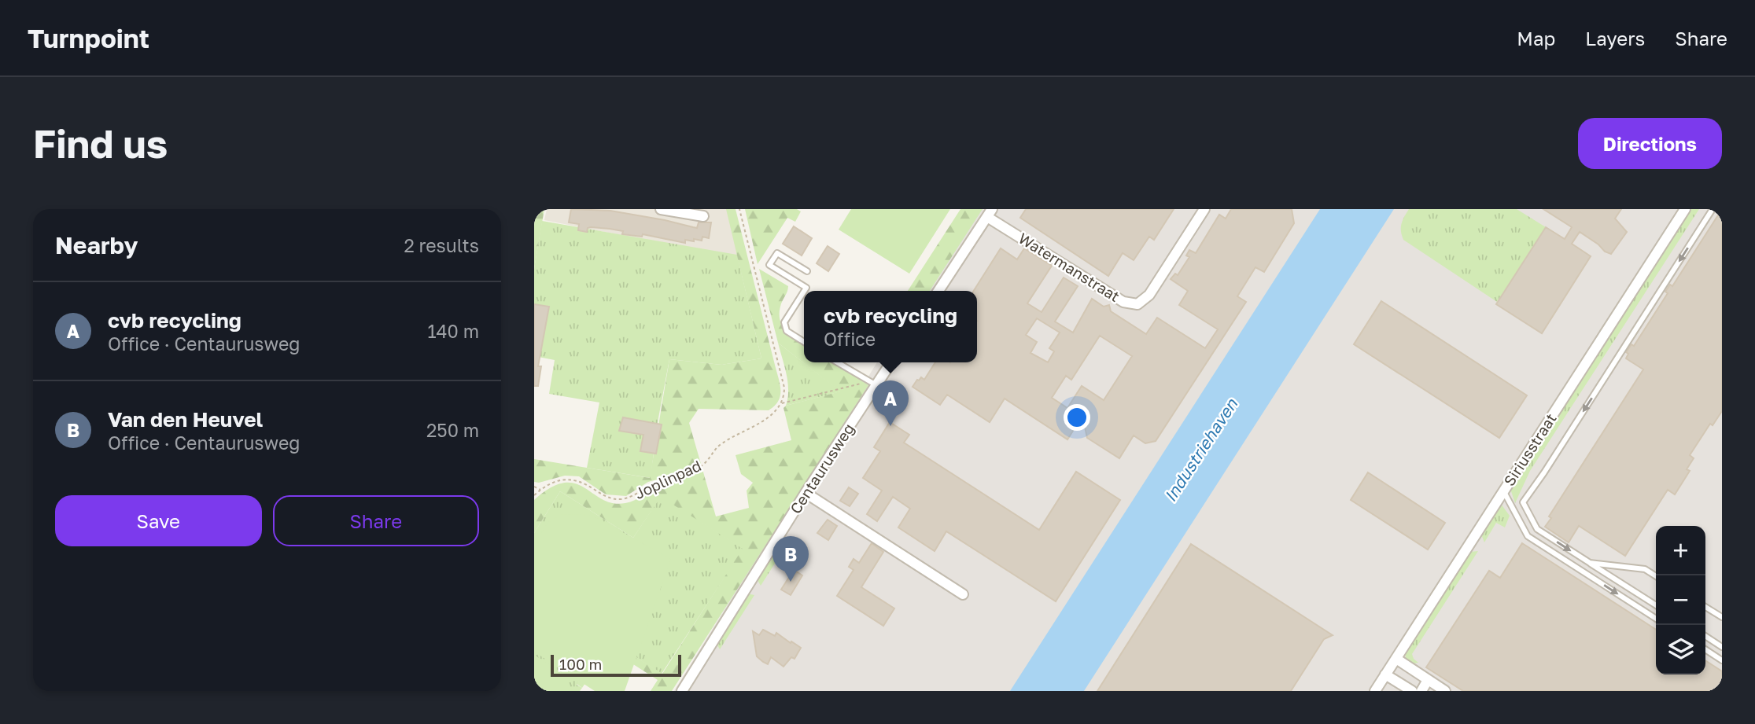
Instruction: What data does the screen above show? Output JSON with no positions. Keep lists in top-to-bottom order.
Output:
{
  "streets": {
    "street": ["Watermanstraat", "Siriusstraat", "Centaurusweg"],
    "path": ["Joplinpad"]
  },
  "crossings": [
    ["Centaurusweg", "Joplinpad"]
  ],
  "water": ["Industriehaven"],
  "scale_bar": "100 m",
  "page": {
    "header": "Turnpoint",
    "nav": ["Map", "Layers", "Share"],
    "buttons": [
      "Directions",
      ["Save", "Share"]
    ],
    "title": "Find us",
    "heading": ["Nearby", "2 results"],
    "list": [
      {
        "mark": "A",
        "name": "cvb recycling",
        "note": "Office · Centaurusweg",
        "value": "140 m"
      },
      {
        "mark": "B",
        "name": "Van den Heuvel",
        "note": "Office · Centaurusweg",
        "value": "250 m"
      }
    ],
    "popup": ["cvb recycling", "Office"],
    "pins": ["A", "B"],
    "map_buttons": ["+", "−"],
    "scale": "100 m"
  }
}
